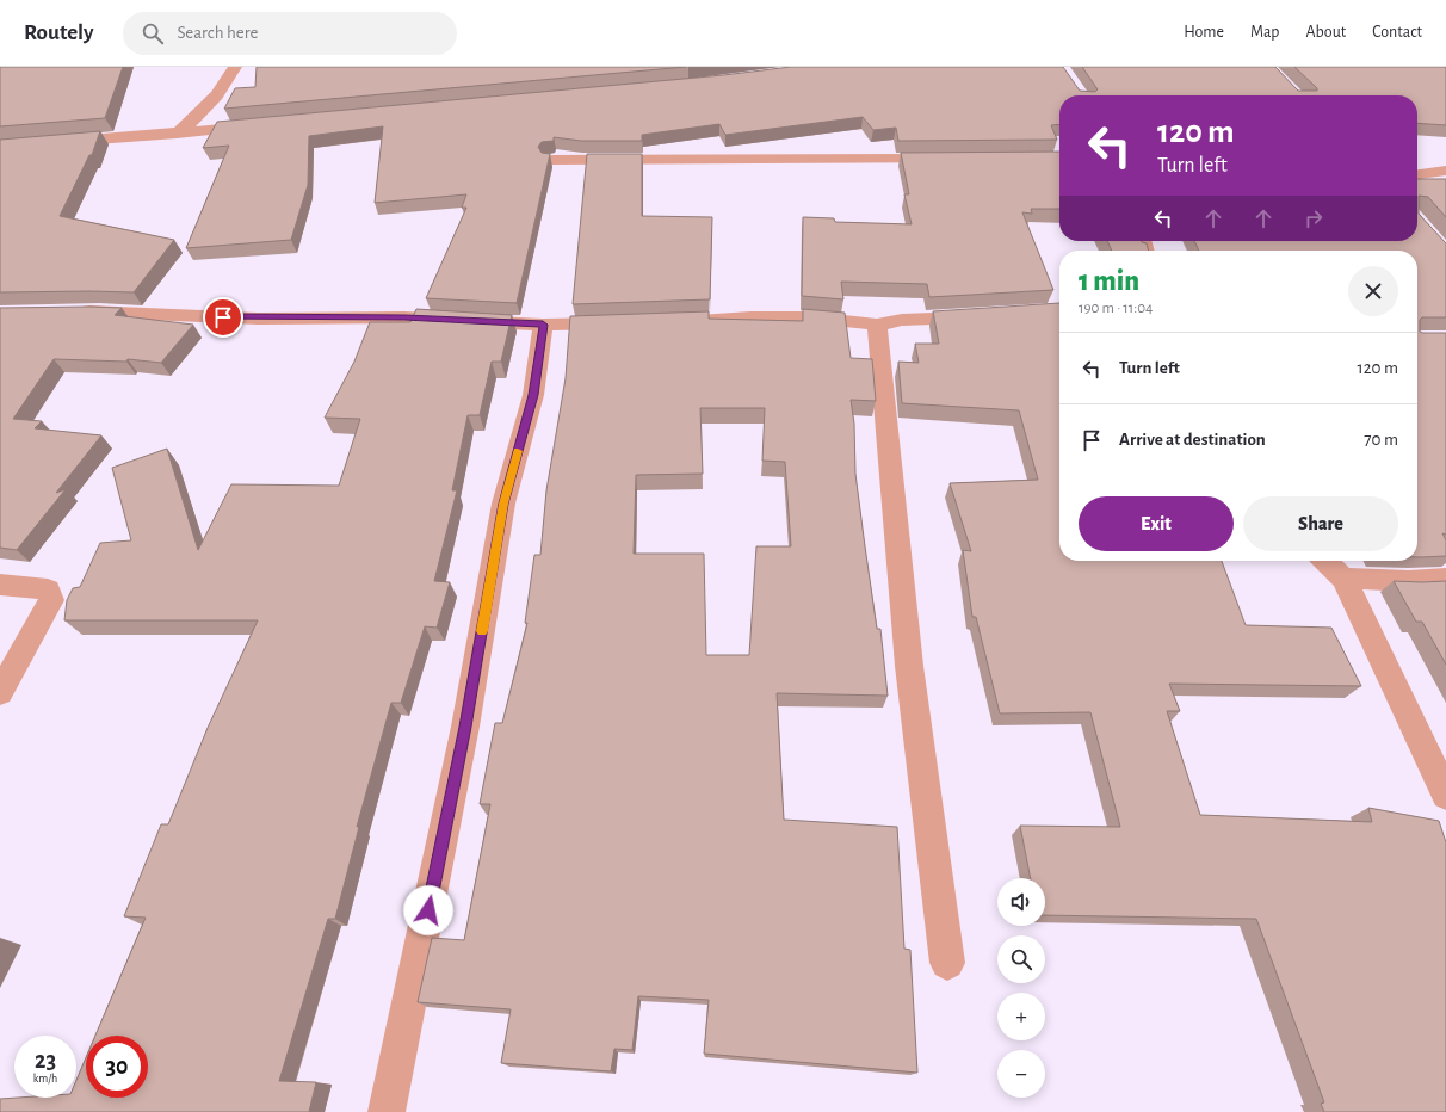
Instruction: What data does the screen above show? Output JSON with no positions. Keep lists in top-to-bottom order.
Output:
{
  "page": {
    "header": "Routely",
    "search": "Search here",
    "nav": [
      "Home",
      "Map",
      "About",
      "Contact"
    ],
    "turn": ["120 m", "Turn left"],
    "heading": ["1 min", "190 m · 11:04"],
    "list": [
      {
        "name": "Turn left",
        "value": "120 m"
      },
      {
        "name": "Arrive at destination",
        "value": "70 m"
      }
    ],
    "buttons": ["Exit", "Share"],
    "map_buttons": ["+", "−"],
    "speed": "23 km/h",
    "limit": "30"
  }
}
